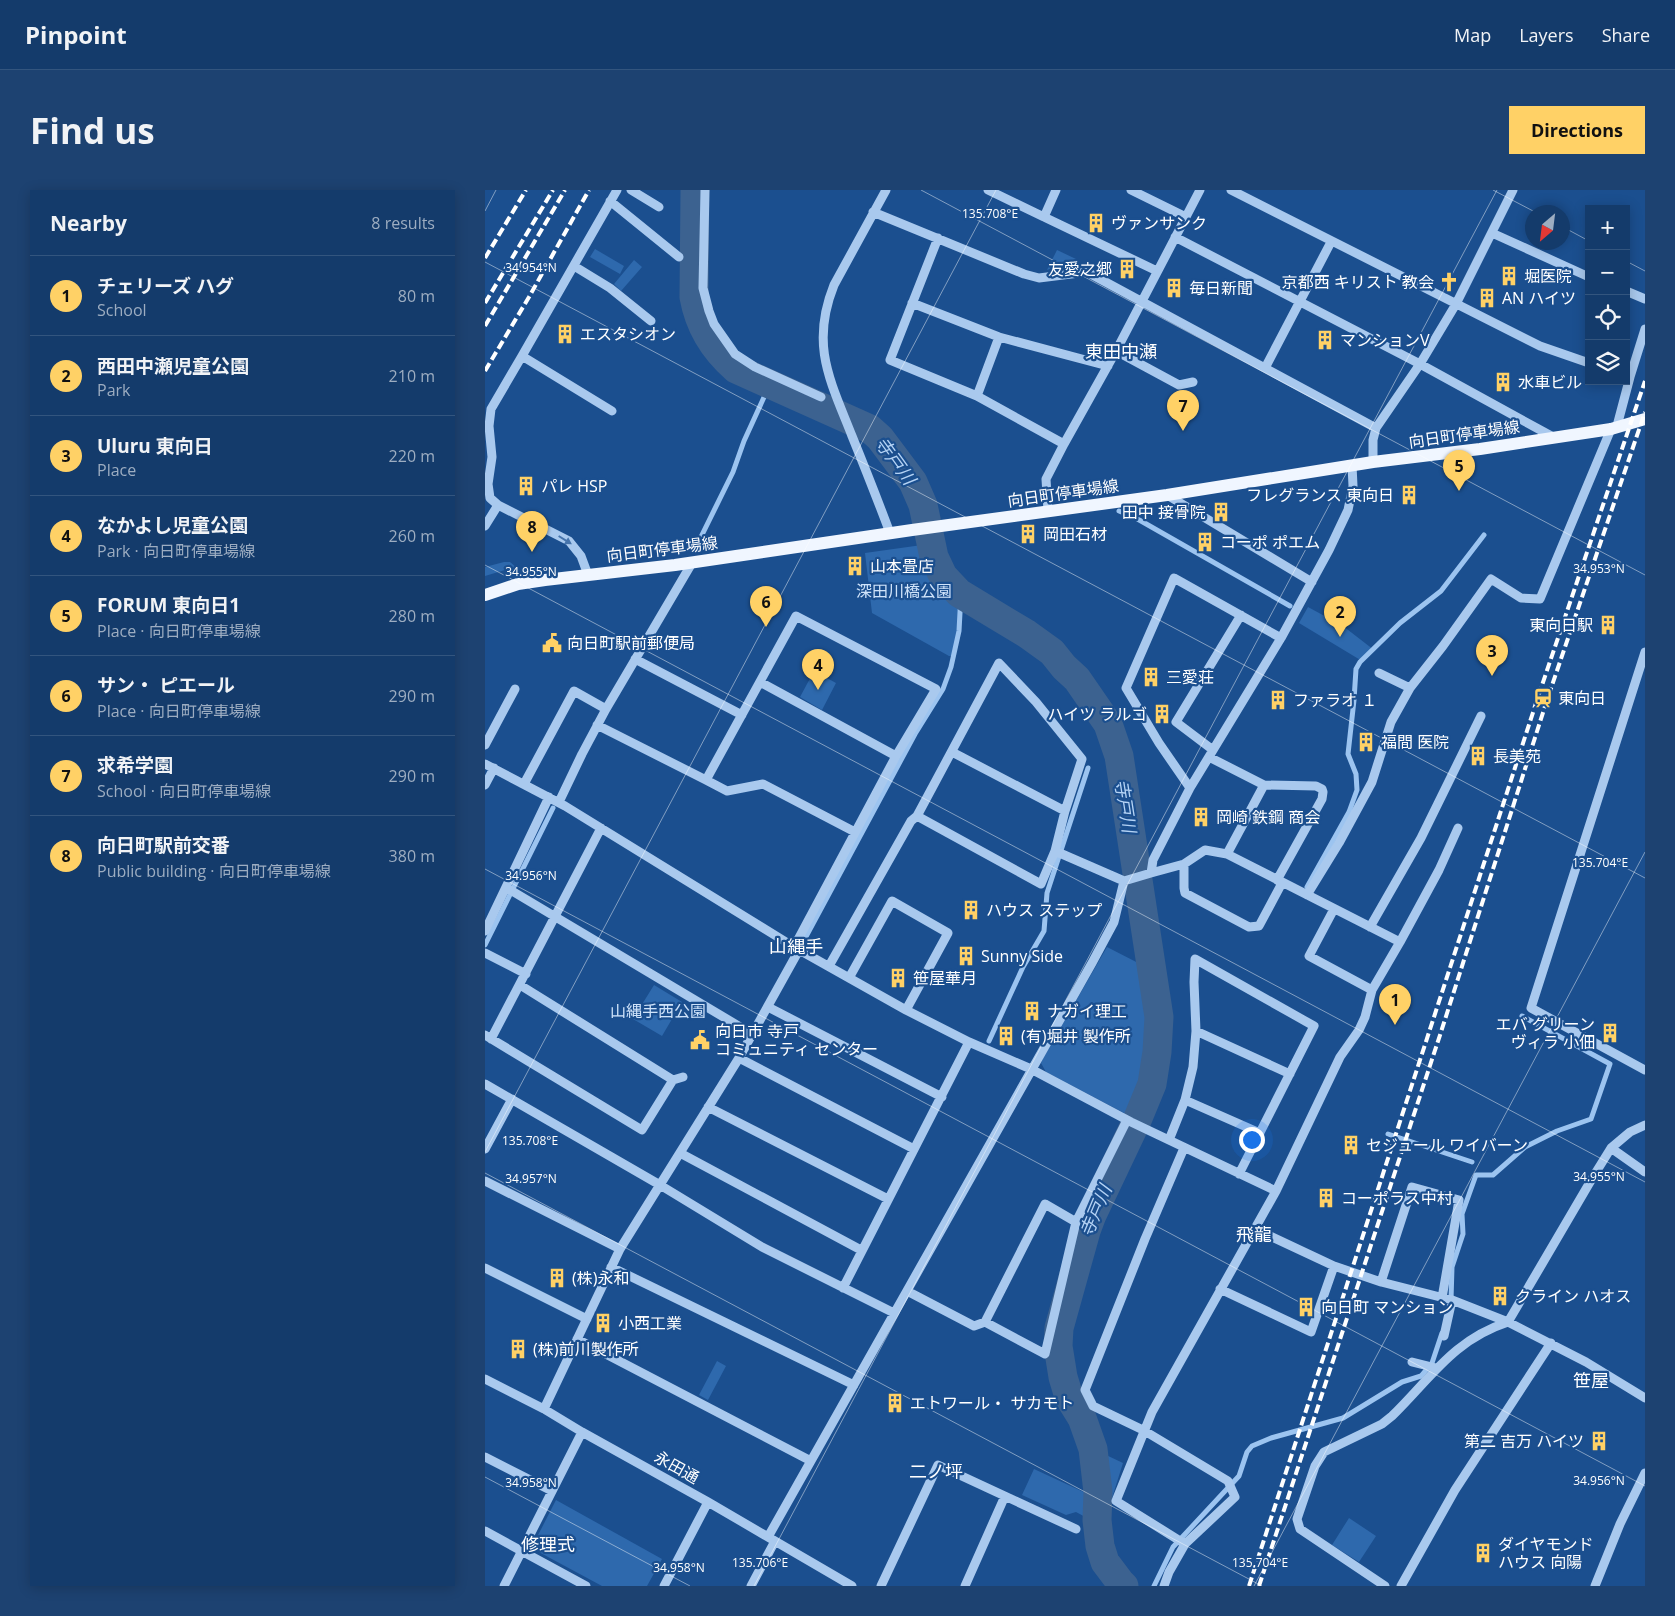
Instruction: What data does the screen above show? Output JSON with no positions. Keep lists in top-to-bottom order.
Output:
{
  "streets": {
    "main road": ["向日町停車場線"],
    "street": ["永田通"]
  },
  "districts": [
    "東田中瀬",
    "山縄手",
    "飛龍",
    "笹屋",
    "二ノ坪",
    "修理式"
  ],
  "water": ["寺戸川"],
  "parks": ["深田川橋公園", "山縄手西公園"],
  "places": {
    "building": [
      "ヴァンサンク",
      "友愛之郷",
      "堀医院",
      "毎日新聞",
      "AN ハイツ",
      "エスタシオン",
      "マンションV",
      "水車ビル",
      "パレ HSP",
      "フレグランス 東向日",
      "田中 接骨院",
      "岡田石材",
      "コーポ ポエム",
      "山本畳店",
      "東向日駅",
      "三愛荘",
      "ファラオ １",
      "ハイツ ラルゴ",
      "福間 医院",
      "長美苑",
      "岡崎 鉄鋼 商会",
      "ハウス ステップ",
      "Sunny Side",
      "笹屋華月",
      "ナガイ理工",
      "エバ グリーン ヴィラ 小佃",
      "(有)堀井 製作所",
      "セジュール ワイバーン",
      "コーポラス中村",
      "(株)永和",
      "クライン ハオス",
      "向日町 マンション",
      "小西工業",
      "(株)前川製作所",
      "エトワール・ サカモト",
      "第二 吉万 ハイツ",
      "ダイヤモンド ハウス 向陽"
    ],
    "church": ["京都西 キリスト 教会"],
    "public building": ["向日町駅前郵便局", "向日市 寺戸 コミュニティ センター"],
    "station": ["東向日"]
  },
  "north": "bottom left",
  "page": {
    "header": "Pinpoint",
    "nav": ["Map", "Layers", "Share"],
    "buttons": "Directions",
    "title": "Find us",
    "heading": ["Nearby", "8 results"],
    "map_buttons": ["+", "−"],
    "list": [
      {
        "mark": "1",
        "name": "チェリーズ ハグ",
        "note": "School",
        "value": "80 m"
      },
      {
        "mark": "2",
        "name": "西田中瀬児童公園",
        "note": "Park",
        "value": "210 m"
      },
      {
        "mark": "3",
        "name": "Uluru 東向日",
        "note": "Place",
        "value": "220 m"
      },
      {
        "mark": "4",
        "name": "なかよし児童公園",
        "note": "Park · 向日町停車場線",
        "value": "260 m"
      },
      {
        "mark": "5",
        "name": "FORUM 東向日1",
        "note": "Place · 向日町停車場線",
        "value": "280 m"
      },
      {
        "mark": "6",
        "name": "サン・ ピエール",
        "note": "Place · 向日町停車場線",
        "value": "290 m"
      },
      {
        "mark": "7",
        "name": "求希学園",
        "note": "School · 向日町停車場線",
        "value": "290 m"
      },
      {
        "mark": "8",
        "name": "向日町駅前交番",
        "note": "Public building · 向日町停車場線",
        "value": "380 m"
      }
    ],
    "pins": [
      "7",
      "5",
      "8",
      "6",
      "2",
      "3",
      "4",
      "1"
    ]
  },
  "coordinates": [
    "135.708°E",
    "34.954°N",
    "34.953°N",
    "34.955°N",
    "135.704°E",
    "34.956°N",
    "34.957°N",
    "34.958°N",
    "135.706°E"
  ]
}
